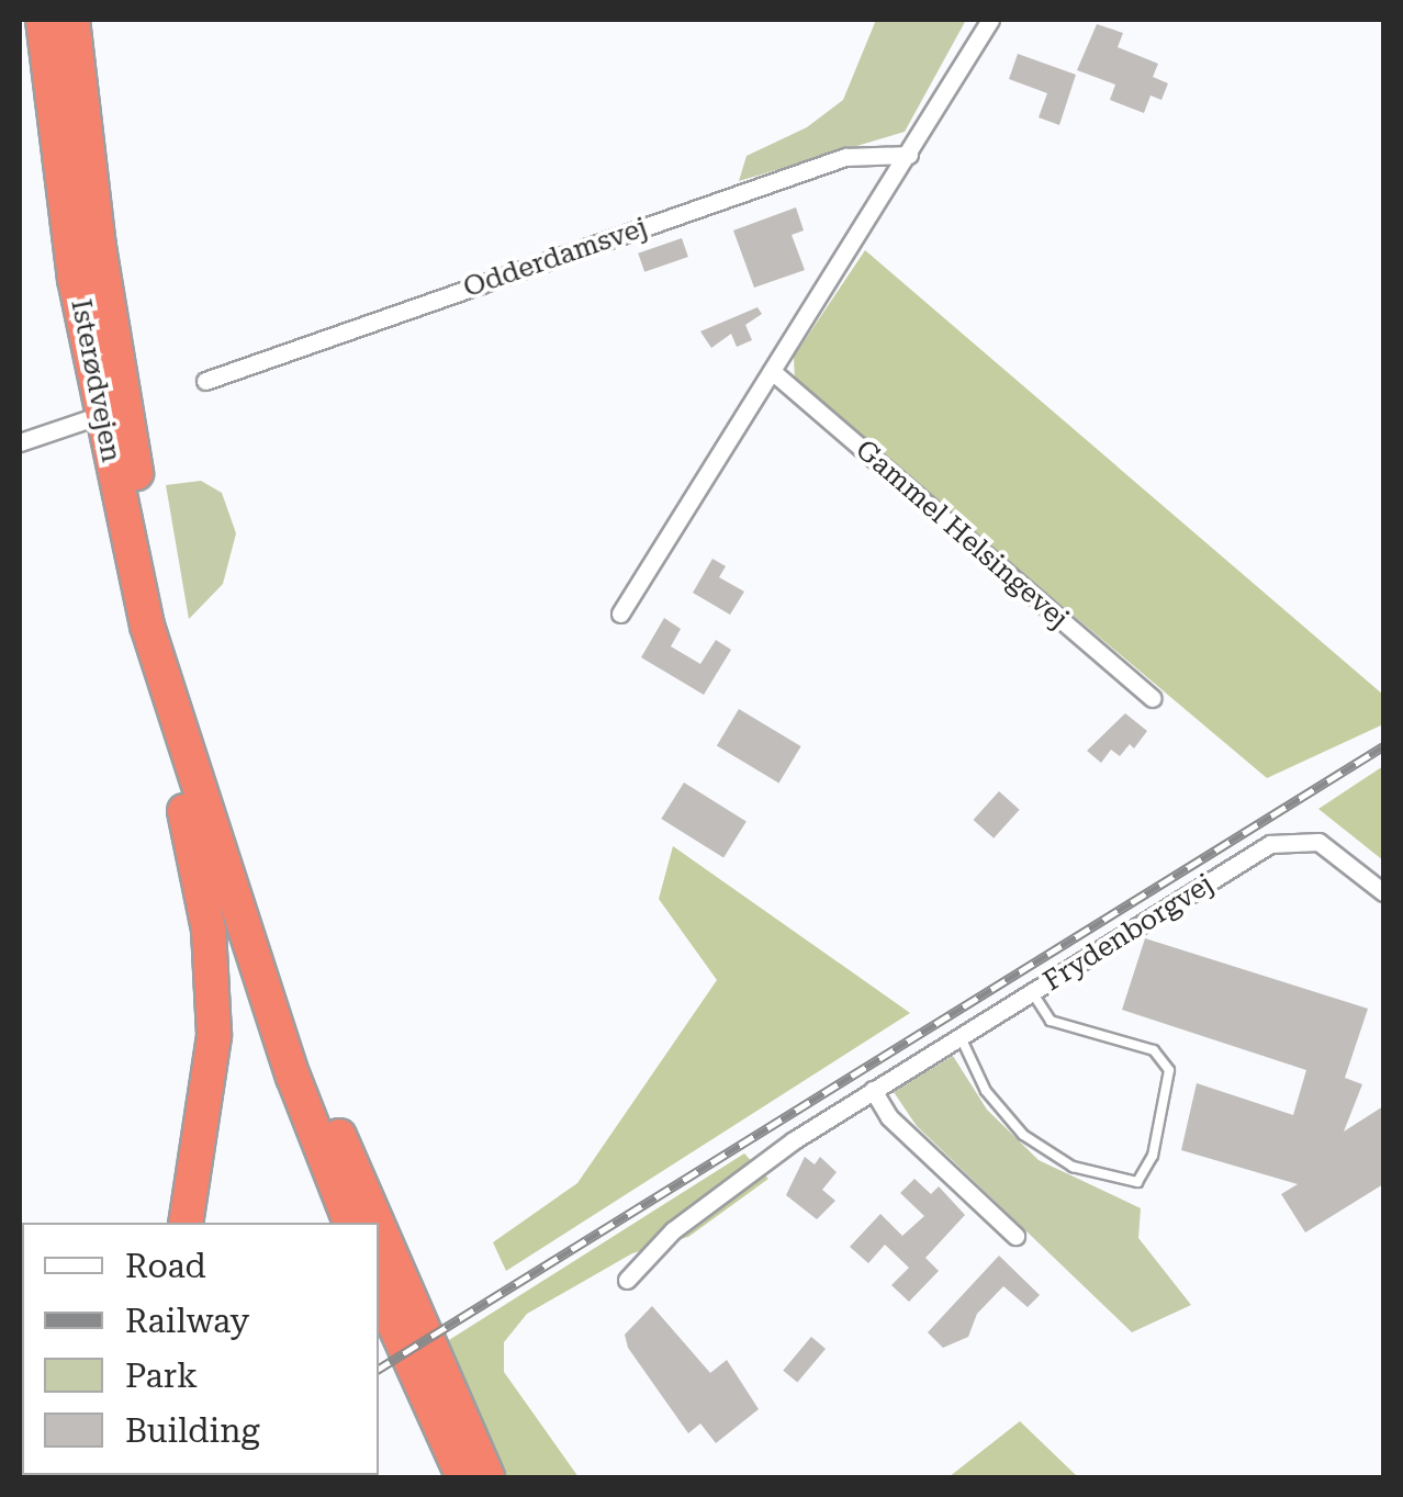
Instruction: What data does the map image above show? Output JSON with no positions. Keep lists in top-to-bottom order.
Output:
{
  "streets": {
    "highway": ["Isterødvejen"],
    "street": ["Odderdamsvej", "Gammel Helsingevej", "Frydenborgvej"]
  },
  "legend": [
    "Road",
    "Railway",
    "Park",
    "Building"
  ]
}
